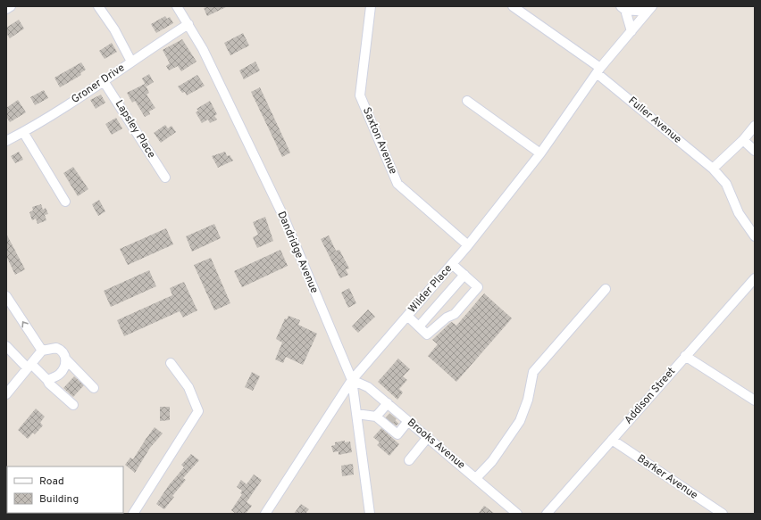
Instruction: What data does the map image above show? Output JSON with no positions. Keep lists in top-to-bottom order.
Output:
{
  "streets": {
    "street": [
      "Groner Drive",
      "Fuller Avenue",
      "Lapsley Place",
      "Saxton Avenue",
      "Dandridge Avenue",
      "Wilder Place",
      "Addison Street",
      "Brooks Avenue",
      "Barker Avenue"
    ]
  },
  "crossings": [
    ["Groner Drive", "Lapsley Place"],
    ["Groner Drive", "Dandridge Avenue"],
    ["Fuller Avenue", "Wilder Place"],
    ["Saxton Avenue", "Wilder Place"],
    ["Dandridge Avenue", "Wilder Place"],
    ["Dandridge Avenue", "Brooks Avenue"],
    ["Wilder Place", "Brooks Avenue"],
    ["Addison Street", "Barker Avenue"]
  ],
  "legend": ["Road", "Building"]
}
